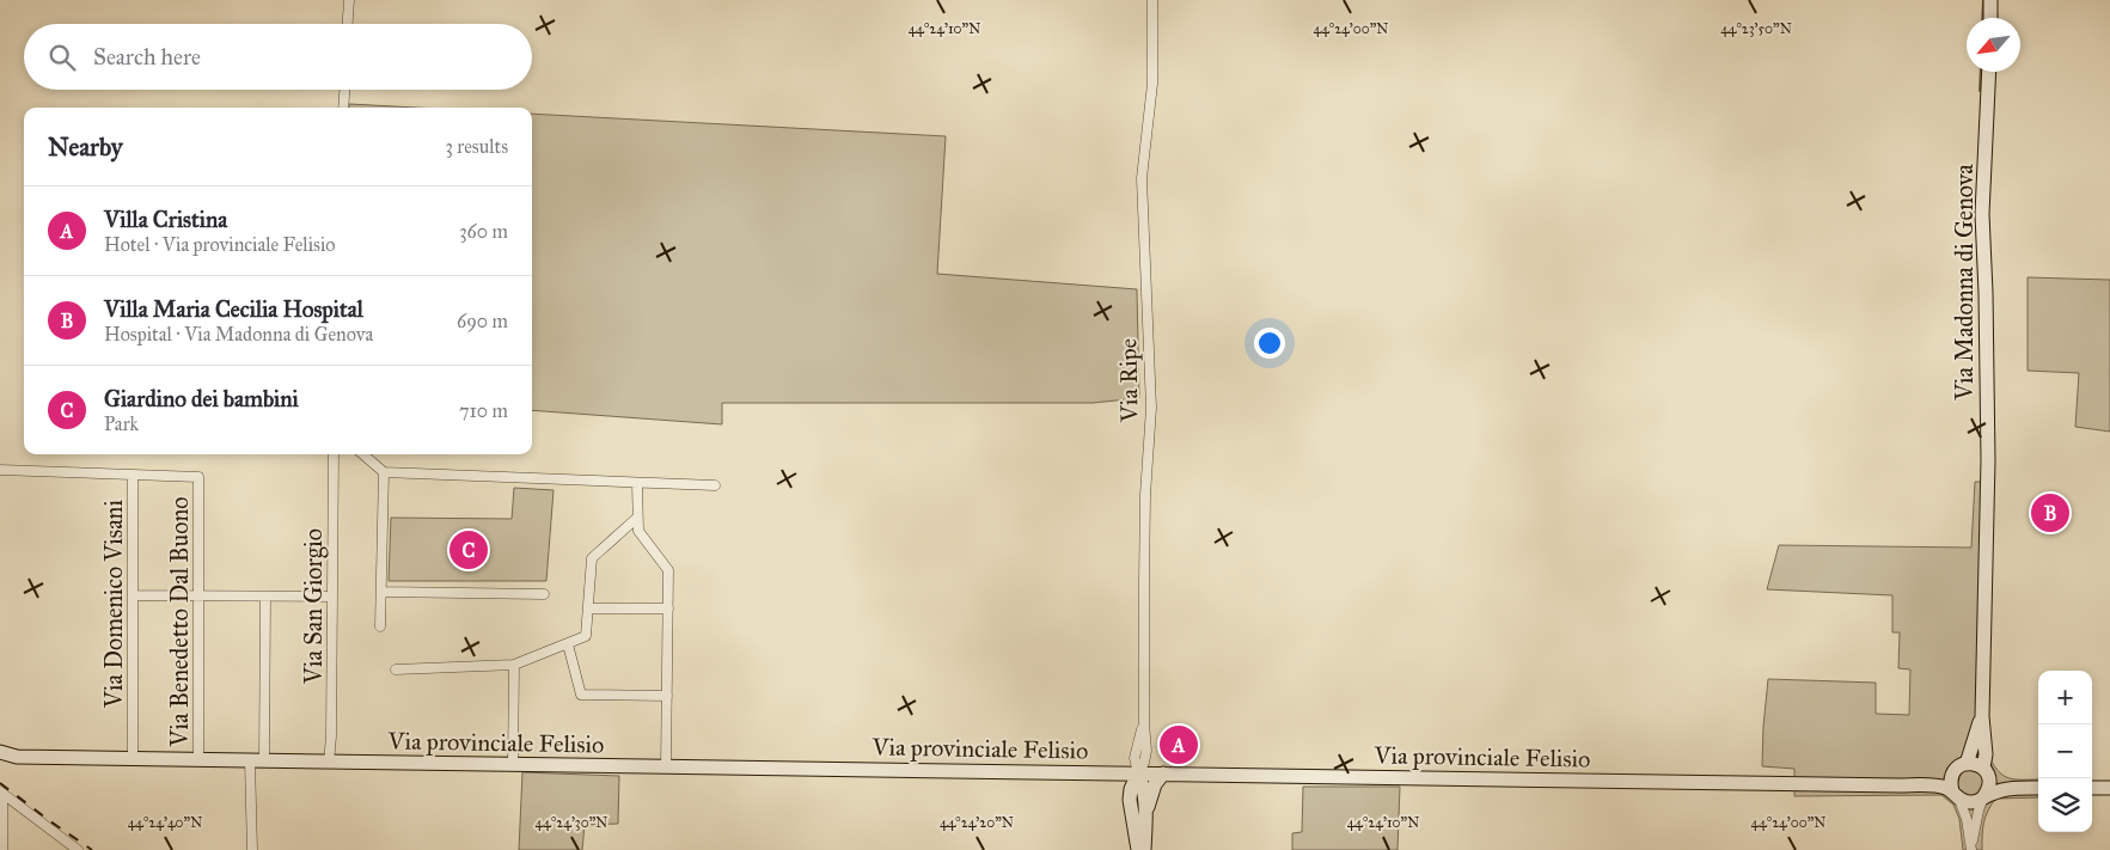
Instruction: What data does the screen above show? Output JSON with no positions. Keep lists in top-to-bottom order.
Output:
{
  "streets": {
    "main road": ["Via Madonna di Genova", "Via provinciale Felisio"],
    "street": [
      "Via Ripe",
      "Via Domenico Visani",
      "Via San Giorgio",
      "Via Benedetto Dal Buono"
    ]
  },
  "crossings": [
    ["Via Ripe", "Via provinciale Felisio"],
    ["Via Domenico Visani", "Via Benedetto Dal Buono"],
    ["Via Domenico Visani", "Via provinciale Felisio"],
    ["Via San Giorgio", "Via provinciale Felisio"],
    ["Via Benedetto Dal Buono", "Via provinciale Felisio"]
  ],
  "north": "bottom left",
  "page": {
    "search": "Search here",
    "heading": ["Nearby", "3 results"],
    "list": [
      {
        "mark": "A",
        "name": "Villa Cristina",
        "note": "Hotel · Via provinciale Felisio",
        "value": "360 m"
      },
      {
        "mark": "B",
        "name": "Villa Maria Cecilia Hospital",
        "note": "Hospital · Via Madonna di Genova",
        "value": "690 m"
      },
      {
        "mark": "C",
        "name": "Giardino dei bambini",
        "note": "Park",
        "value": "710 m"
      }
    ],
    "pins": ["B", "C", "A"],
    "map_buttons": ["+", "−"]
  },
  "coordinates": [
    "44°24'10\"N",
    "44°24'00\"N",
    "44°23'50\"N",
    "44°24'40\"N",
    "44°24'30\"N",
    "44°24'20\"N"
  ]
}
